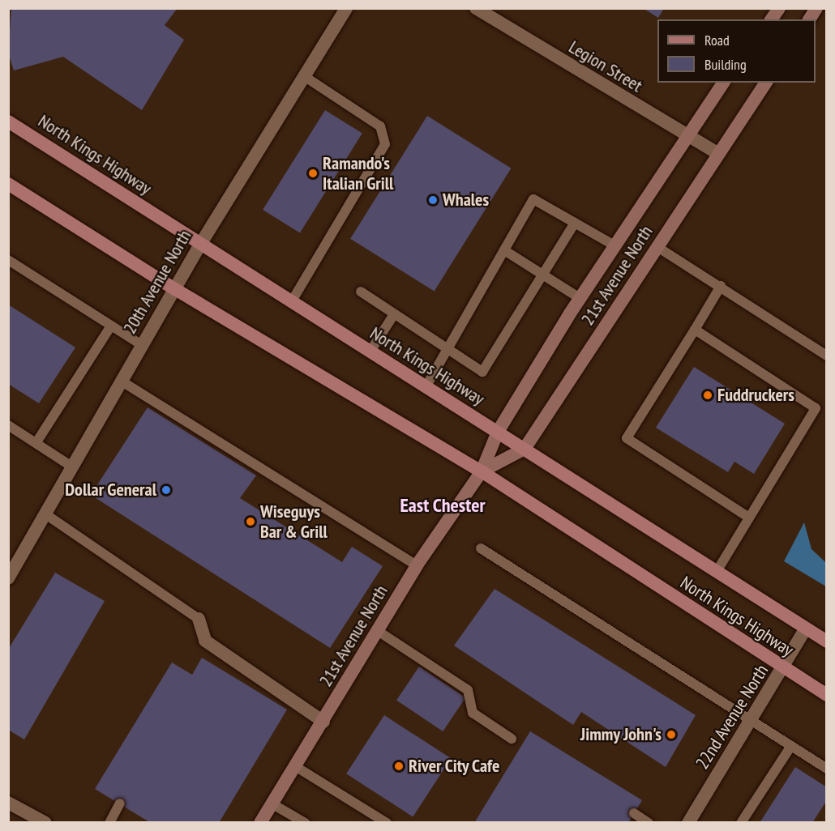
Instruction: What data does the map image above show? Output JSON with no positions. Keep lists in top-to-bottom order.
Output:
{
  "streets": {
    "main road": ["North Kings Highway", "21st Avenue North"],
    "street": ["Legion Street", "20th Avenue North", "22nd Avenue North"]
  },
  "crossings": [
    ["Legion Street", "21st Avenue North"],
    ["North Kings Highway", "21st Avenue North"],
    ["North Kings Highway", "20th Avenue North"],
    ["North Kings Highway", "22nd Avenue North"]
  ],
  "districts": ["East Chester"],
  "places": [
    "Ramando's Italian Grill",
    "Whales",
    "Fuddruckers",
    "Dollar General",
    "Wiseguys Bar & Grill",
    "Jimmy John's",
    "River City Cafe"
  ],
  "legend": ["Road", "Building"]
}
